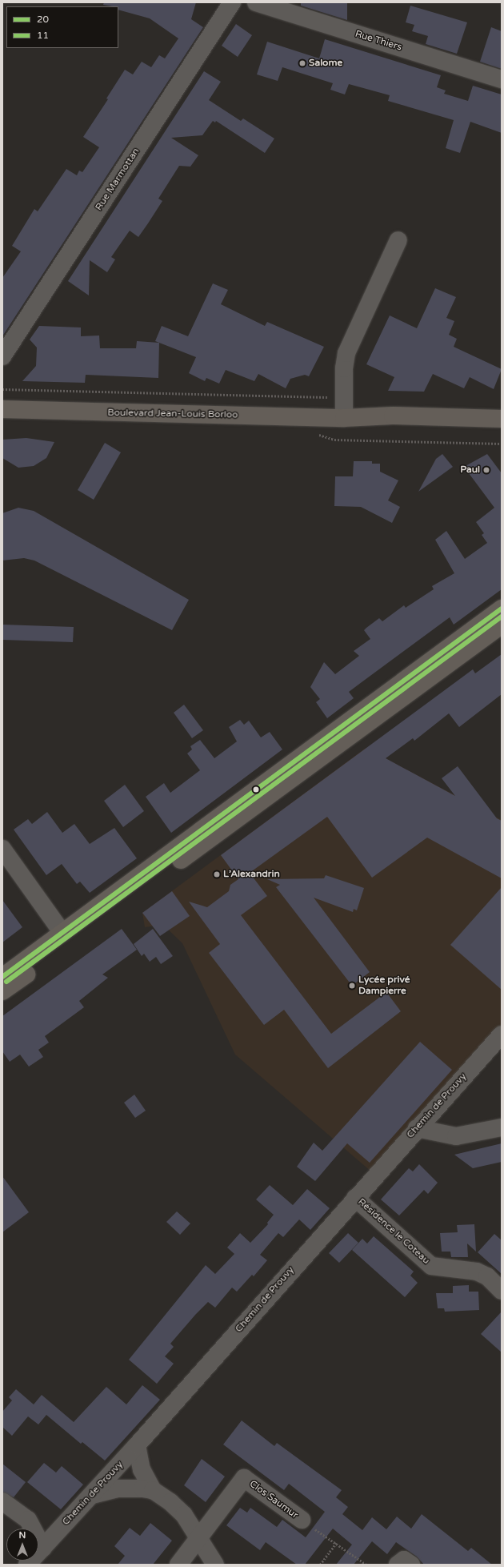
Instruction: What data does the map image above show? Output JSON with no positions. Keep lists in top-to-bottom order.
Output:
{
  "streets": {
    "main road": ["Boulevard Jean-Louis Borloo"],
    "street": [
      "Rue Thiers",
      "Rue Marmottan",
      "Chemin de Prouvy",
      "Résidence le Coteau",
      "Clos Saumur"
    ]
  },
  "crossings": [
    ["Chemin de Prouvy", "Résidence le Coteau"]
  ],
  "places": [
    "Salome",
    "Paul",
    "L’Alexandrin",
    "Lycée privé Dampierre"
  ],
  "lines": ["transit line 20", "transit line 11"],
  "legend": ["20", "11"],
  "north": "top"
}
